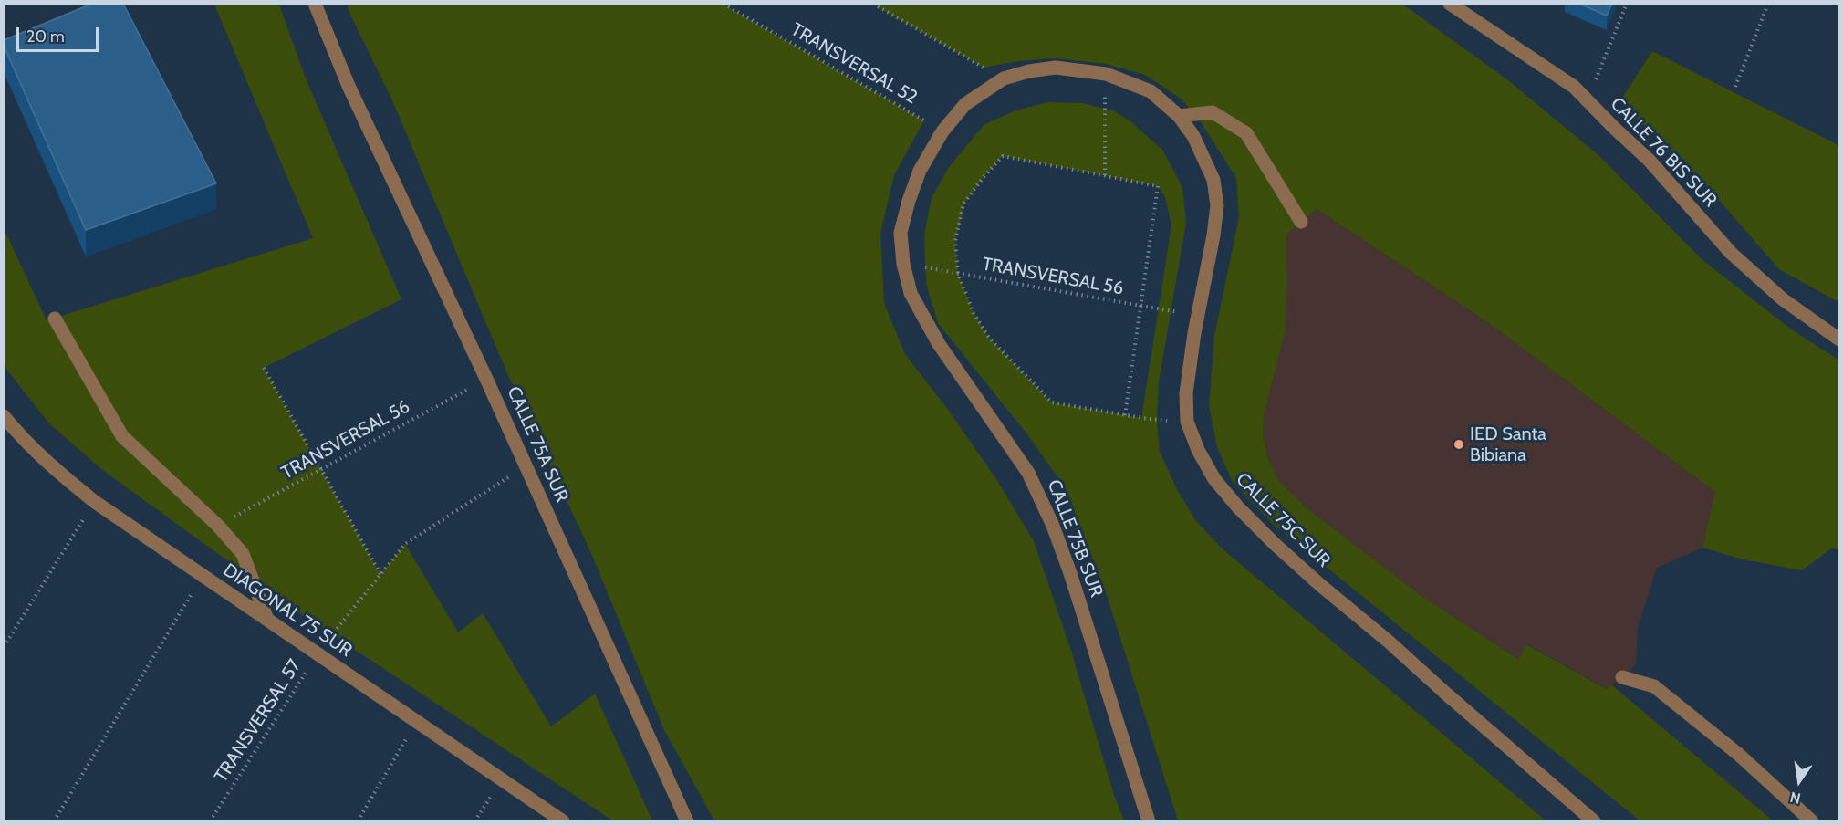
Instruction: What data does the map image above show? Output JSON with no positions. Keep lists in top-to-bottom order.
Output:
{
  "streets": {
    "street": [
      "CALLE 76 BIS SUR",
      "CALLE 75A SUR",
      "CALLE 75C SUR",
      "CALLE 75B SUR",
      "DIAGONAL 75 SUR"
    ],
    "path": ["TRANSVERSAL 52", "TRANSVERSAL 56", "TRANSVERSAL 57"]
  },
  "crossings": [
    ["TRANSVERSAL 52", "CALLE 75B SUR"],
    ["TRANSVERSAL 56", "CALLE 75A SUR"],
    ["TRANSVERSAL 56", "CALLE 75C SUR"],
    ["TRANSVERSAL 56", "CALLE 75B SUR"],
    ["CALLE 75A SUR", "TRANSVERSAL 57"],
    ["CALLE 75C SUR", "CALLE 75B SUR"],
    ["DIAGONAL 75 SUR", "TRANSVERSAL 57"]
  ],
  "places": ["IED Santa Bibiana"],
  "scale_bar": "20 m",
  "north": "bottom"
}
